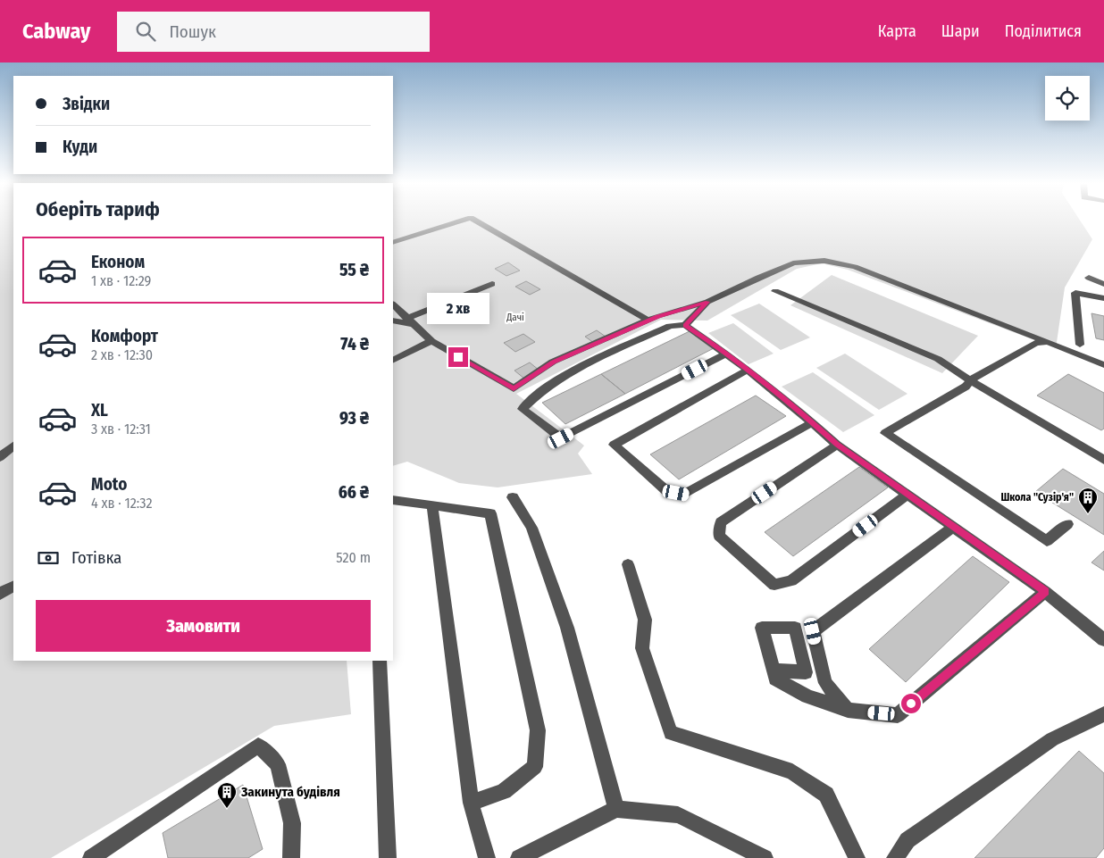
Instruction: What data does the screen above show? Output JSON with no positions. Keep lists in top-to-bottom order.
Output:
{
  "parks": ["Дачі"],
  "places": {
    "building": ["Школа \"Сузір'я\"", "Закинута будівля"]
  },
  "page": {
    "header": "Cabway",
    "search": "Пошук",
    "nav": ["Карта", "Шари", "Поділитися"],
    "banner": ["Звідки", "Куди"],
    "heading": "Оберіть тариф",
    "list": [
      {
        "name": "Економ",
        "note": "1 хв · 12:29",
        "value": "55 ₴"
      },
      {
        "name": "Комфорт",
        "note": "2 хв · 12:30",
        "value": "74 ₴"
      },
      {
        "name": "XL",
        "note": "3 хв · 12:31",
        "value": "93 ₴"
      },
      {
        "name": "Moto",
        "note": "4 хв · 12:32",
        "value": "66 ₴"
      }
    ],
    "bubble": "2 хв",
    "pay": ["Готівка", "520 m"],
    "buttons": "Замовити"
  }
}
